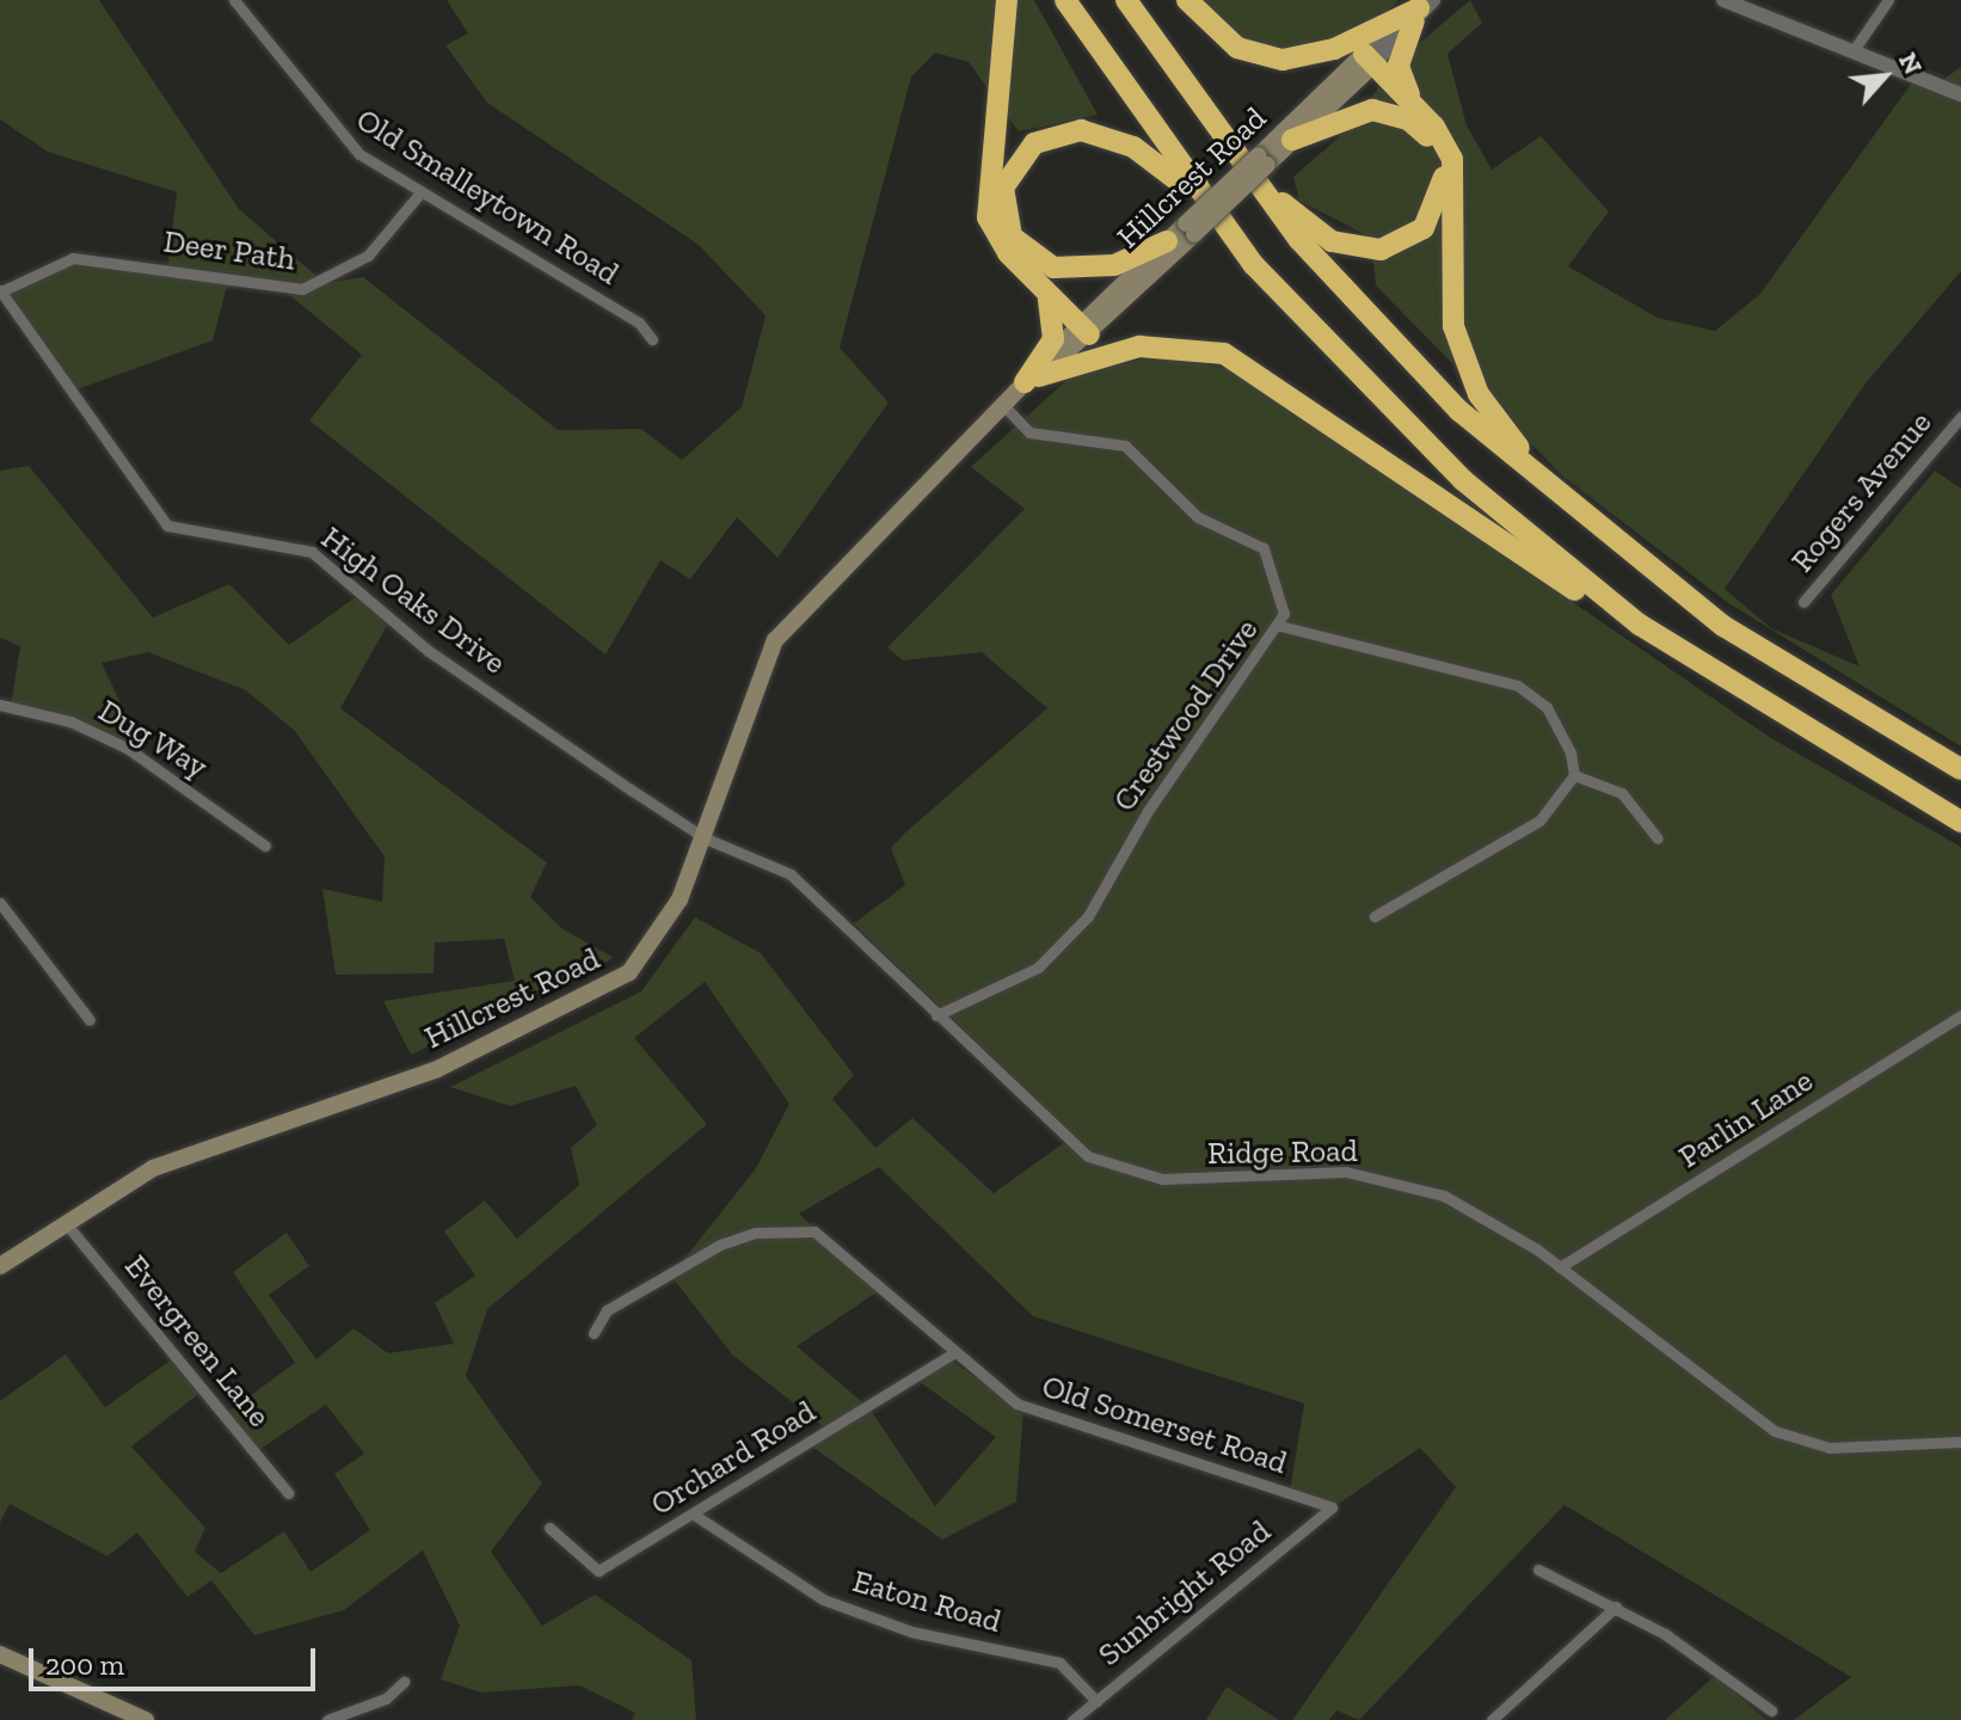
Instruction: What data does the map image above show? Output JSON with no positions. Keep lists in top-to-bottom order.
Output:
{
  "streets": {
    "main road": ["Hillcrest Road"],
    "street": [
      "Old Smalleytown Road",
      "Deer Path",
      "Rogers Avenue",
      "High Oaks Drive",
      "Crestwood Drive",
      "Dug Way",
      "Parlin Lane",
      "Ridge Road",
      "Evergreen Lane",
      "Old Somerset Road",
      "Orchard Road",
      "Sunbright Road",
      "Eaton Road"
    ]
  },
  "crossings": [
    ["Hillcrest Road", "High Oaks Drive"],
    ["Hillcrest Road", "Crestwood Drive"],
    ["Hillcrest Road", "Ridge Road"],
    ["Hillcrest Road", "Evergreen Lane"],
    ["Old Smalleytown Road", "Deer Path"],
    ["Deer Path", "High Oaks Drive"],
    ["High Oaks Drive", "Ridge Road"],
    ["Crestwood Drive", "Ridge Road"],
    ["Parlin Lane", "Ridge Road"],
    ["Old Somerset Road", "Orchard Road"],
    ["Old Somerset Road", "Sunbright Road"],
    ["Orchard Road", "Eaton Road"],
    ["Sunbright Road", "Eaton Road"]
  ],
  "scale_bar": "200 m",
  "north": "top right"
}
